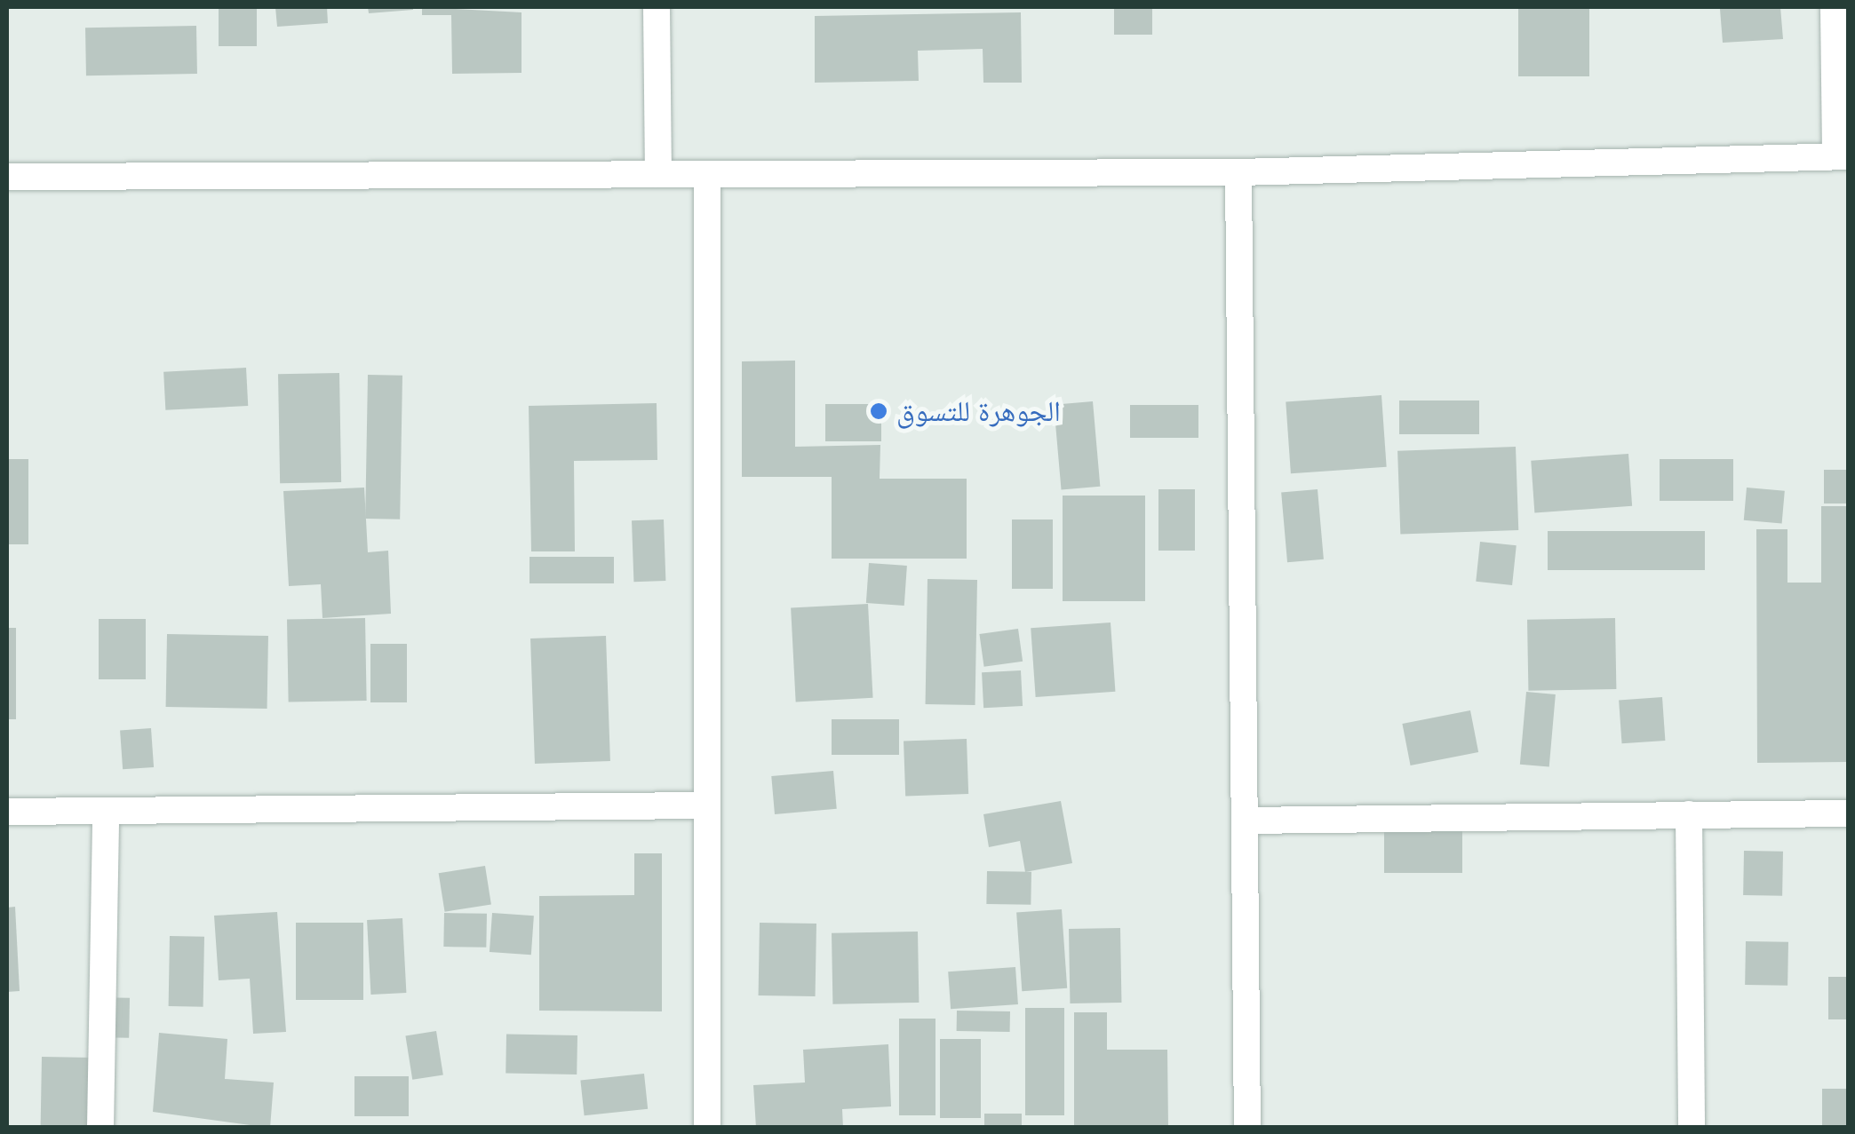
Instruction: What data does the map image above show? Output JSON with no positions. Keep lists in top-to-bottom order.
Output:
{
  "places": ["الجوهرة للتسوق"]
}
